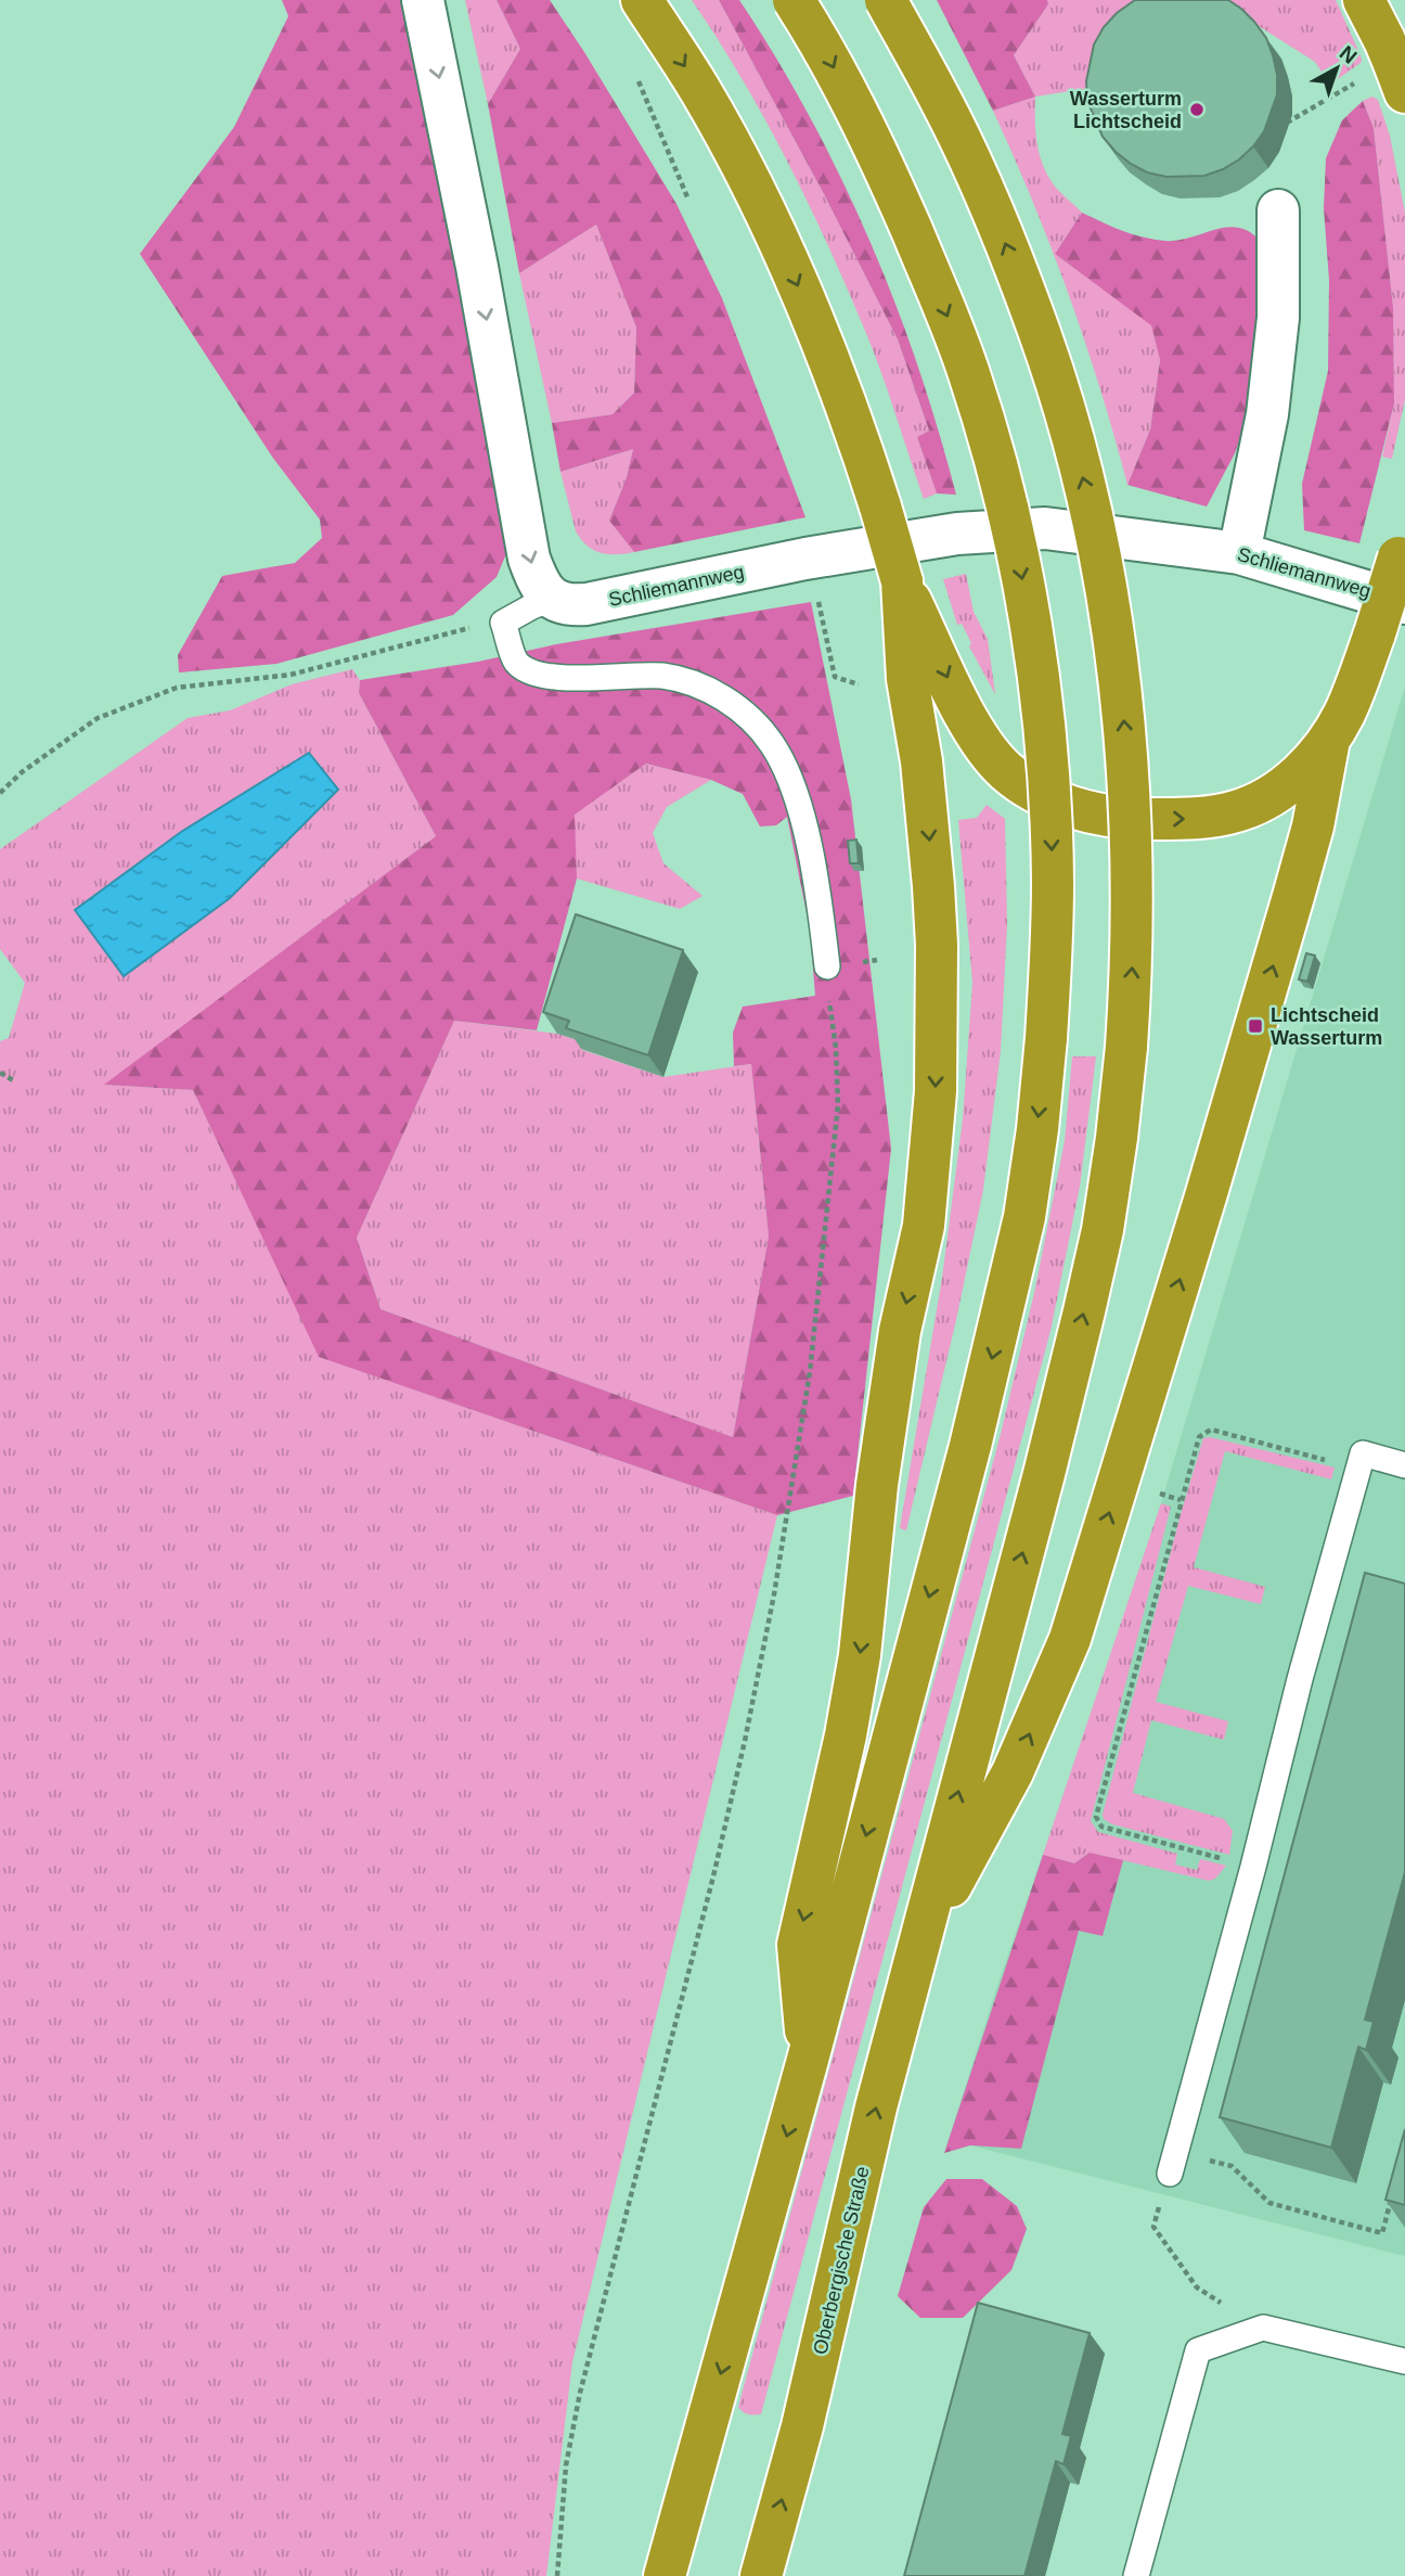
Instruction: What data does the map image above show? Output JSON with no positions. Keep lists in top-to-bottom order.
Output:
{
  "streets": {
    "highway": ["Oberbergische Straße"],
    "street": ["Schliemannweg"]
  },
  "places": {
    "other": ["Wasserturm Lichtscheid"],
    "transit": ["Lichtscheid Wasserturm"]
  },
  "north": "top right"
}
